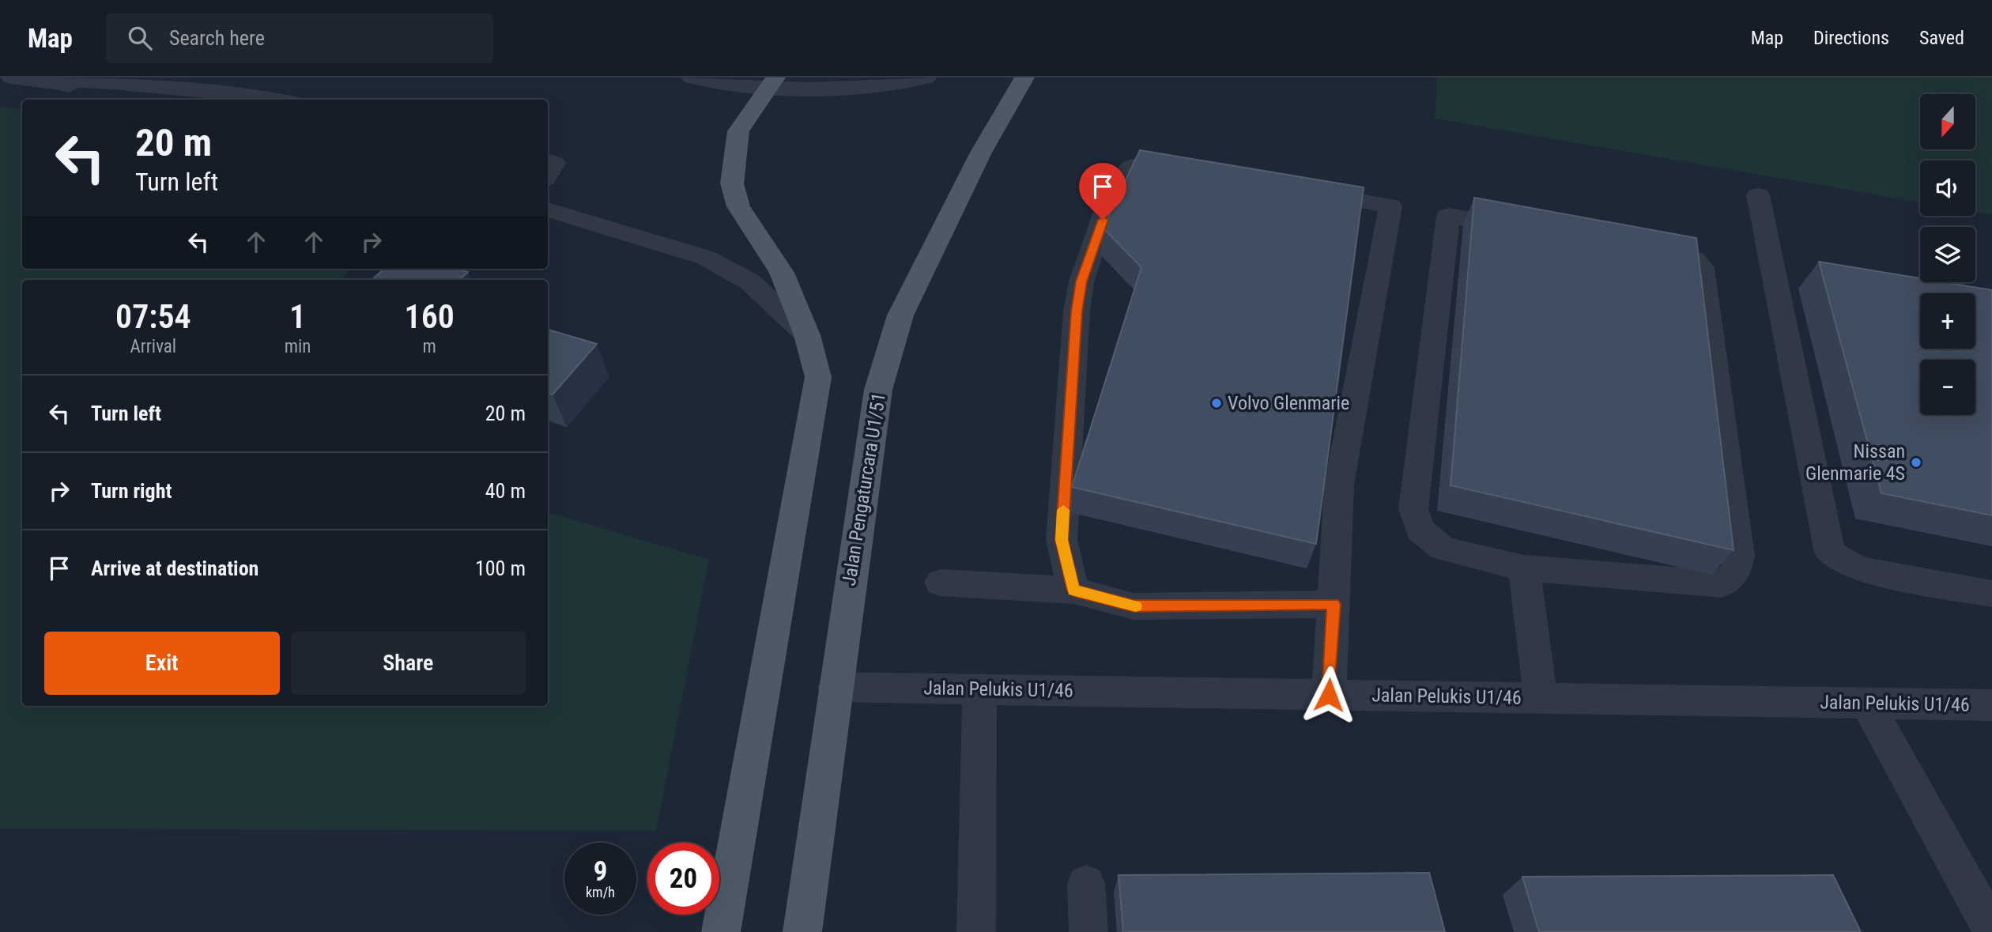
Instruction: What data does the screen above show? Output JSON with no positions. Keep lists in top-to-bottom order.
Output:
{
  "streets": {
    "main road": ["Jalan Pengaturcara U1/51"],
    "street": ["Jalan Pelukis U1/46"]
  },
  "crossings": [
    ["Jalan Pengaturcara U1/51", "Jalan Pelukis U1/46"]
  ],
  "places": ["Volvo Glenmarie", "Nissan Glenmarie 4S"],
  "north": "bottom",
  "page": {
    "header": "Map",
    "search": "Search here",
    "nav": ["Map", "Directions", "Saved"],
    "map_buttons": ["+", "−"],
    "turn": ["20 m", "Turn left"],
    "eta": [
      "07:54",
      "Arrival",
      "1",
      "min",
      "160",
      "m"
    ],
    "list": [
      {
        "name": "Turn left",
        "value": "20 m"
      },
      {
        "name": "Turn right",
        "value": "40 m"
      },
      {
        "name": "Arrive at destination",
        "value": "100 m"
      }
    ],
    "buttons": ["Exit", "Share"],
    "speed": "9 km/h",
    "limit": "20"
  }
}
